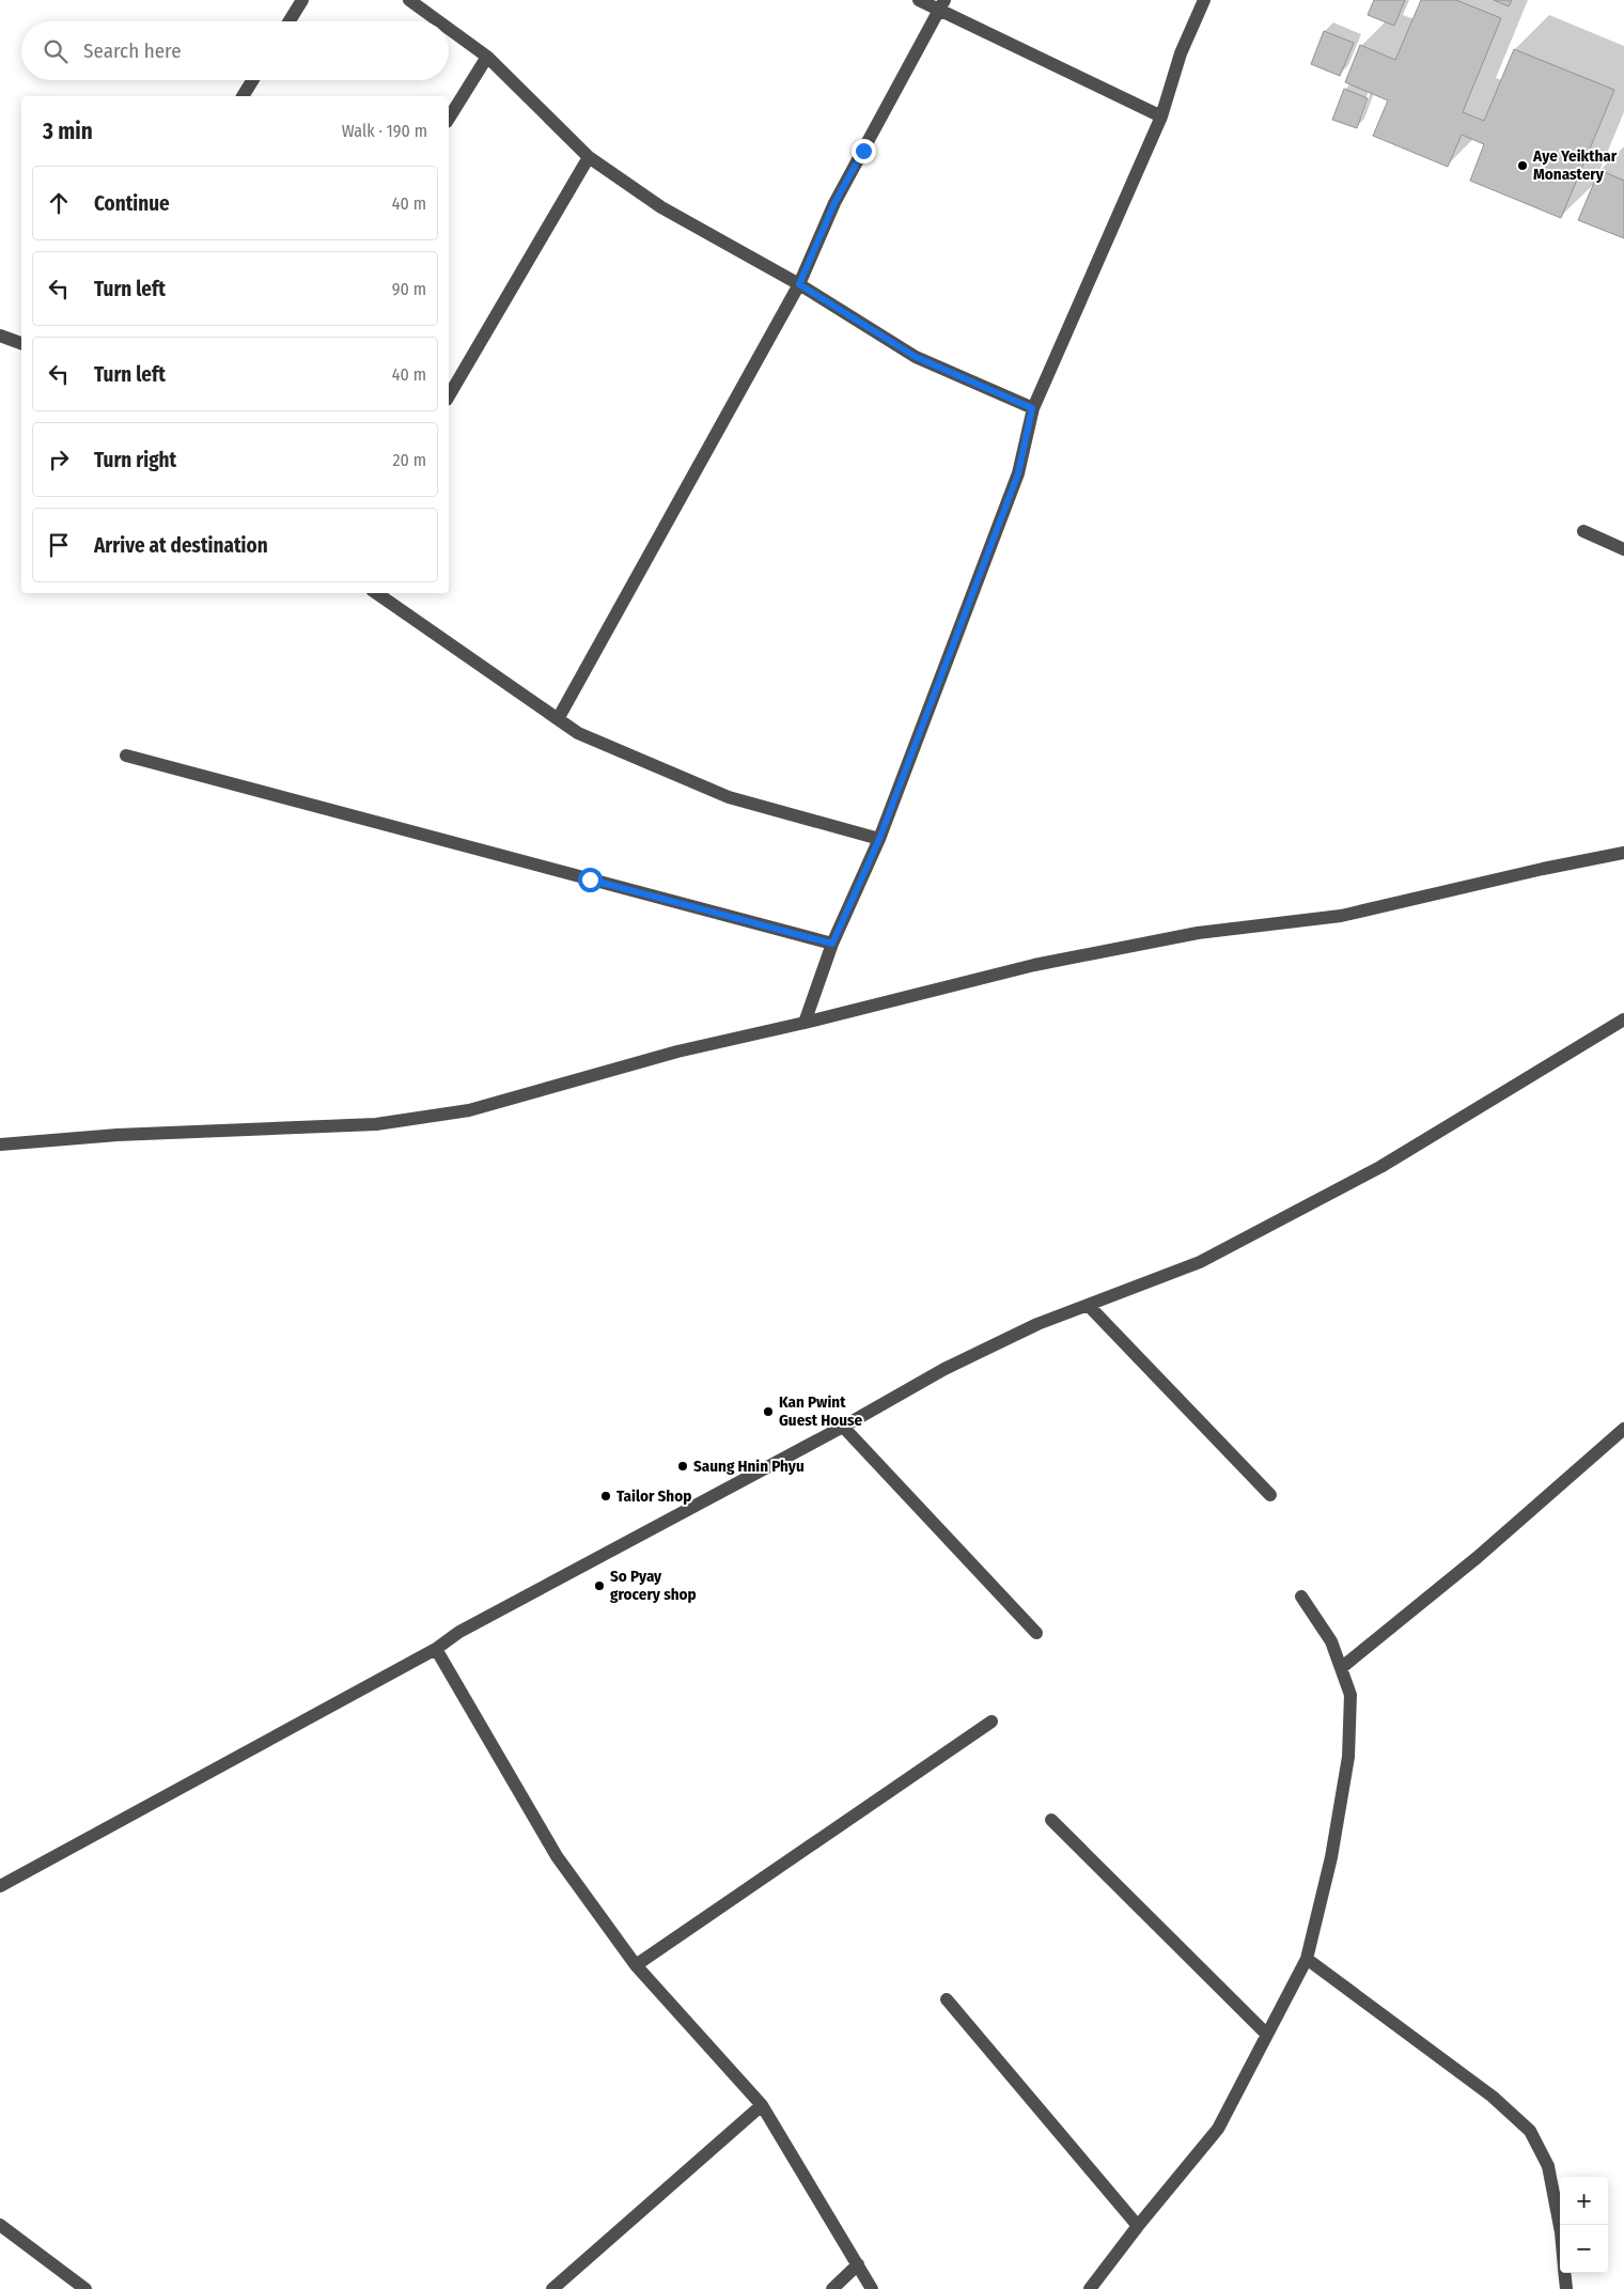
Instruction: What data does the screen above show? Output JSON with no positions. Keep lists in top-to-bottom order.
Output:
{
  "places": [
    "Aye Yeikthar Monastery",
    "Kan Pwint Guest House",
    "Saung Hnin Phyu",
    "Tailor Shop",
    "So Pyay grocery shop"
  ],
  "page": {
    "search": "Search here",
    "heading": ["3 min", "Walk · 190 m"],
    "list": [
      ["Continue", "40 m"],
      ["Turn left", "90 m"],
      ["Turn left", "40 m"],
      ["Turn right", "20 m"],
      "Arrive at destination"
    ],
    "map_buttons": ["+", "−"]
  }
}
